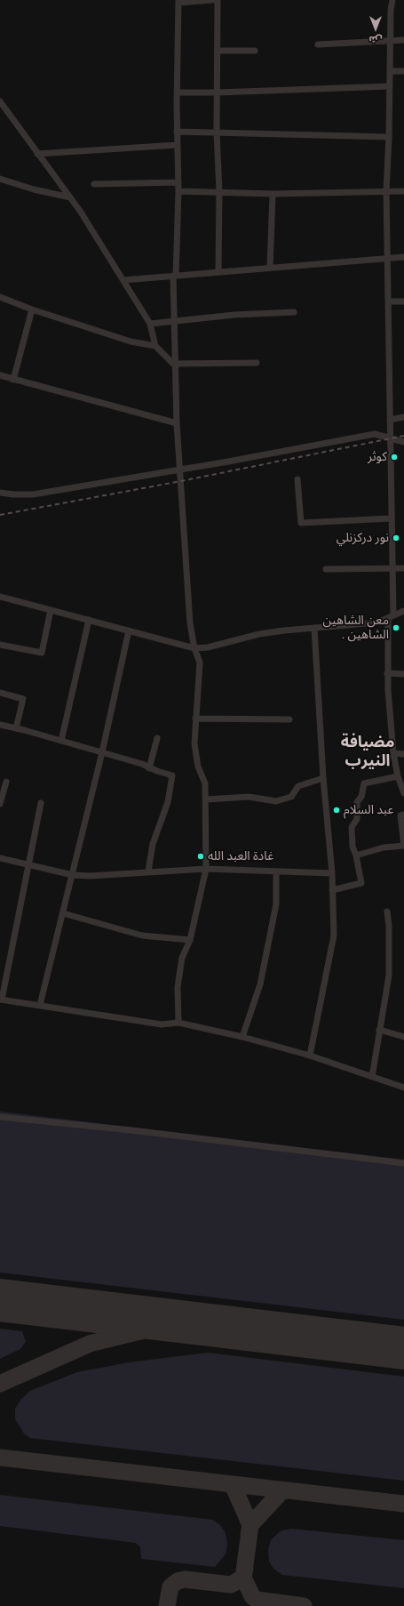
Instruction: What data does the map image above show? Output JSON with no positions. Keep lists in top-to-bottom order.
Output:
{
  "districts": ["مضيافة النيرب"],
  "places": [
    "كوثر",
    "نور دركزنلي",
    "معن الشاهين . الشاهين",
    "عبد السلام",
    "غادة العبد الله"
  ],
  "north": "bottom"
}
